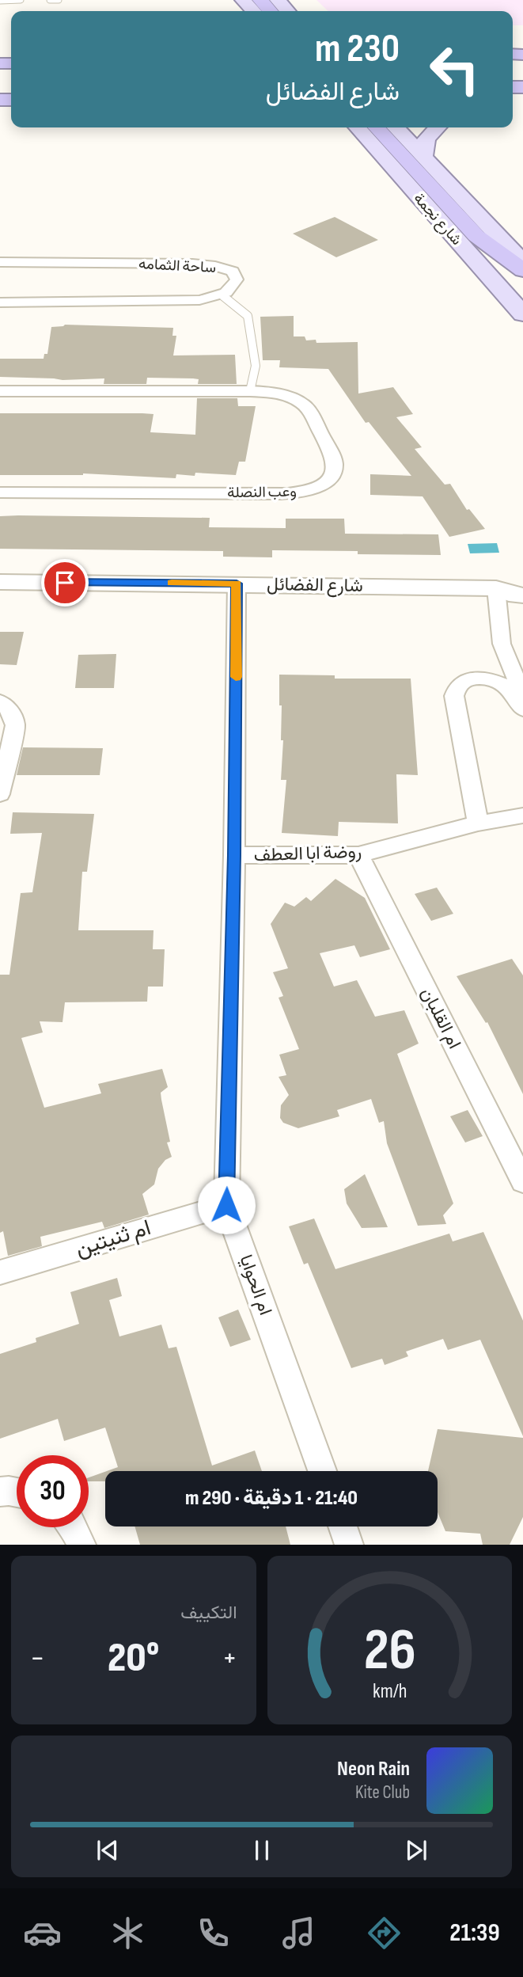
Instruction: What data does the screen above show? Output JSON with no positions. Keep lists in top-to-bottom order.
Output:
{
  "streets": {
    "main road": ["شارع نجمة"],
    "street": [
      "ساحة الثمامه",
      "وعب النصلة",
      "شارع الفضائل",
      "روضة ابا العطف",
      "ام القلبان",
      "ام ثنيتين",
      "ام الحوايا"
    ]
  },
  "crossings": [
    ["شارع الفضائل", "ام الحوايا"],
    ["روضة ابا العطف", "ام القلبان"],
    ["روضة ابا العطف", "ام الحوايا"],
    ["ام ثنيتين", "ام الحوايا"]
  ],
  "page": {
    "turn": ["230 m", "شارع الفضائل"],
    "limit": "30",
    "trip": "21:40 · 1 دقيقة · 290 m",
    "tile": "التكييف",
    "heat": ["−", "20°", "+"],
    "song": ["Neon Rain", "Kite Club"],
    "tabs": "21:39",
    "gauge": ["26", "km/h"]
  }
}
